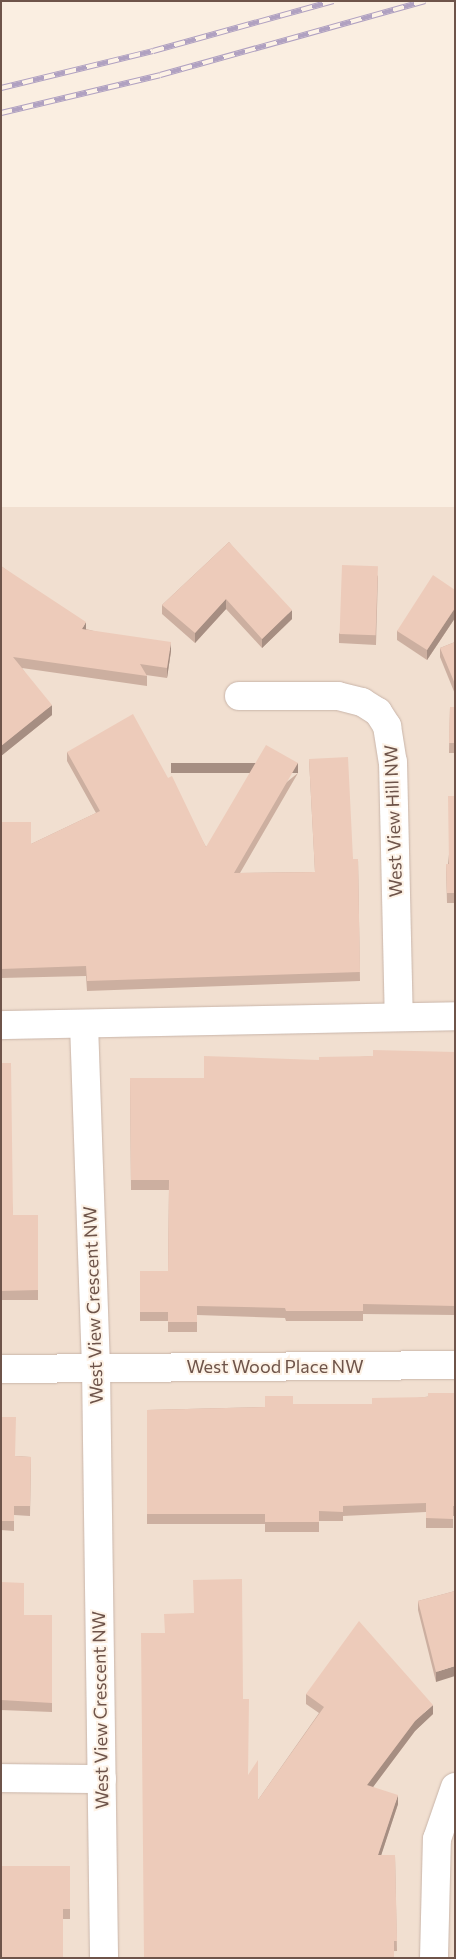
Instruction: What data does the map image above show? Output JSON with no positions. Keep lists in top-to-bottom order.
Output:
{
  "streets": {
    "street": ["West View Hill NW", "West View Crescent NW", "West Wood Place NW"]
  },
  "crossings": [
    ["West View Crescent NW", "West Wood Place NW"]
  ]
}
